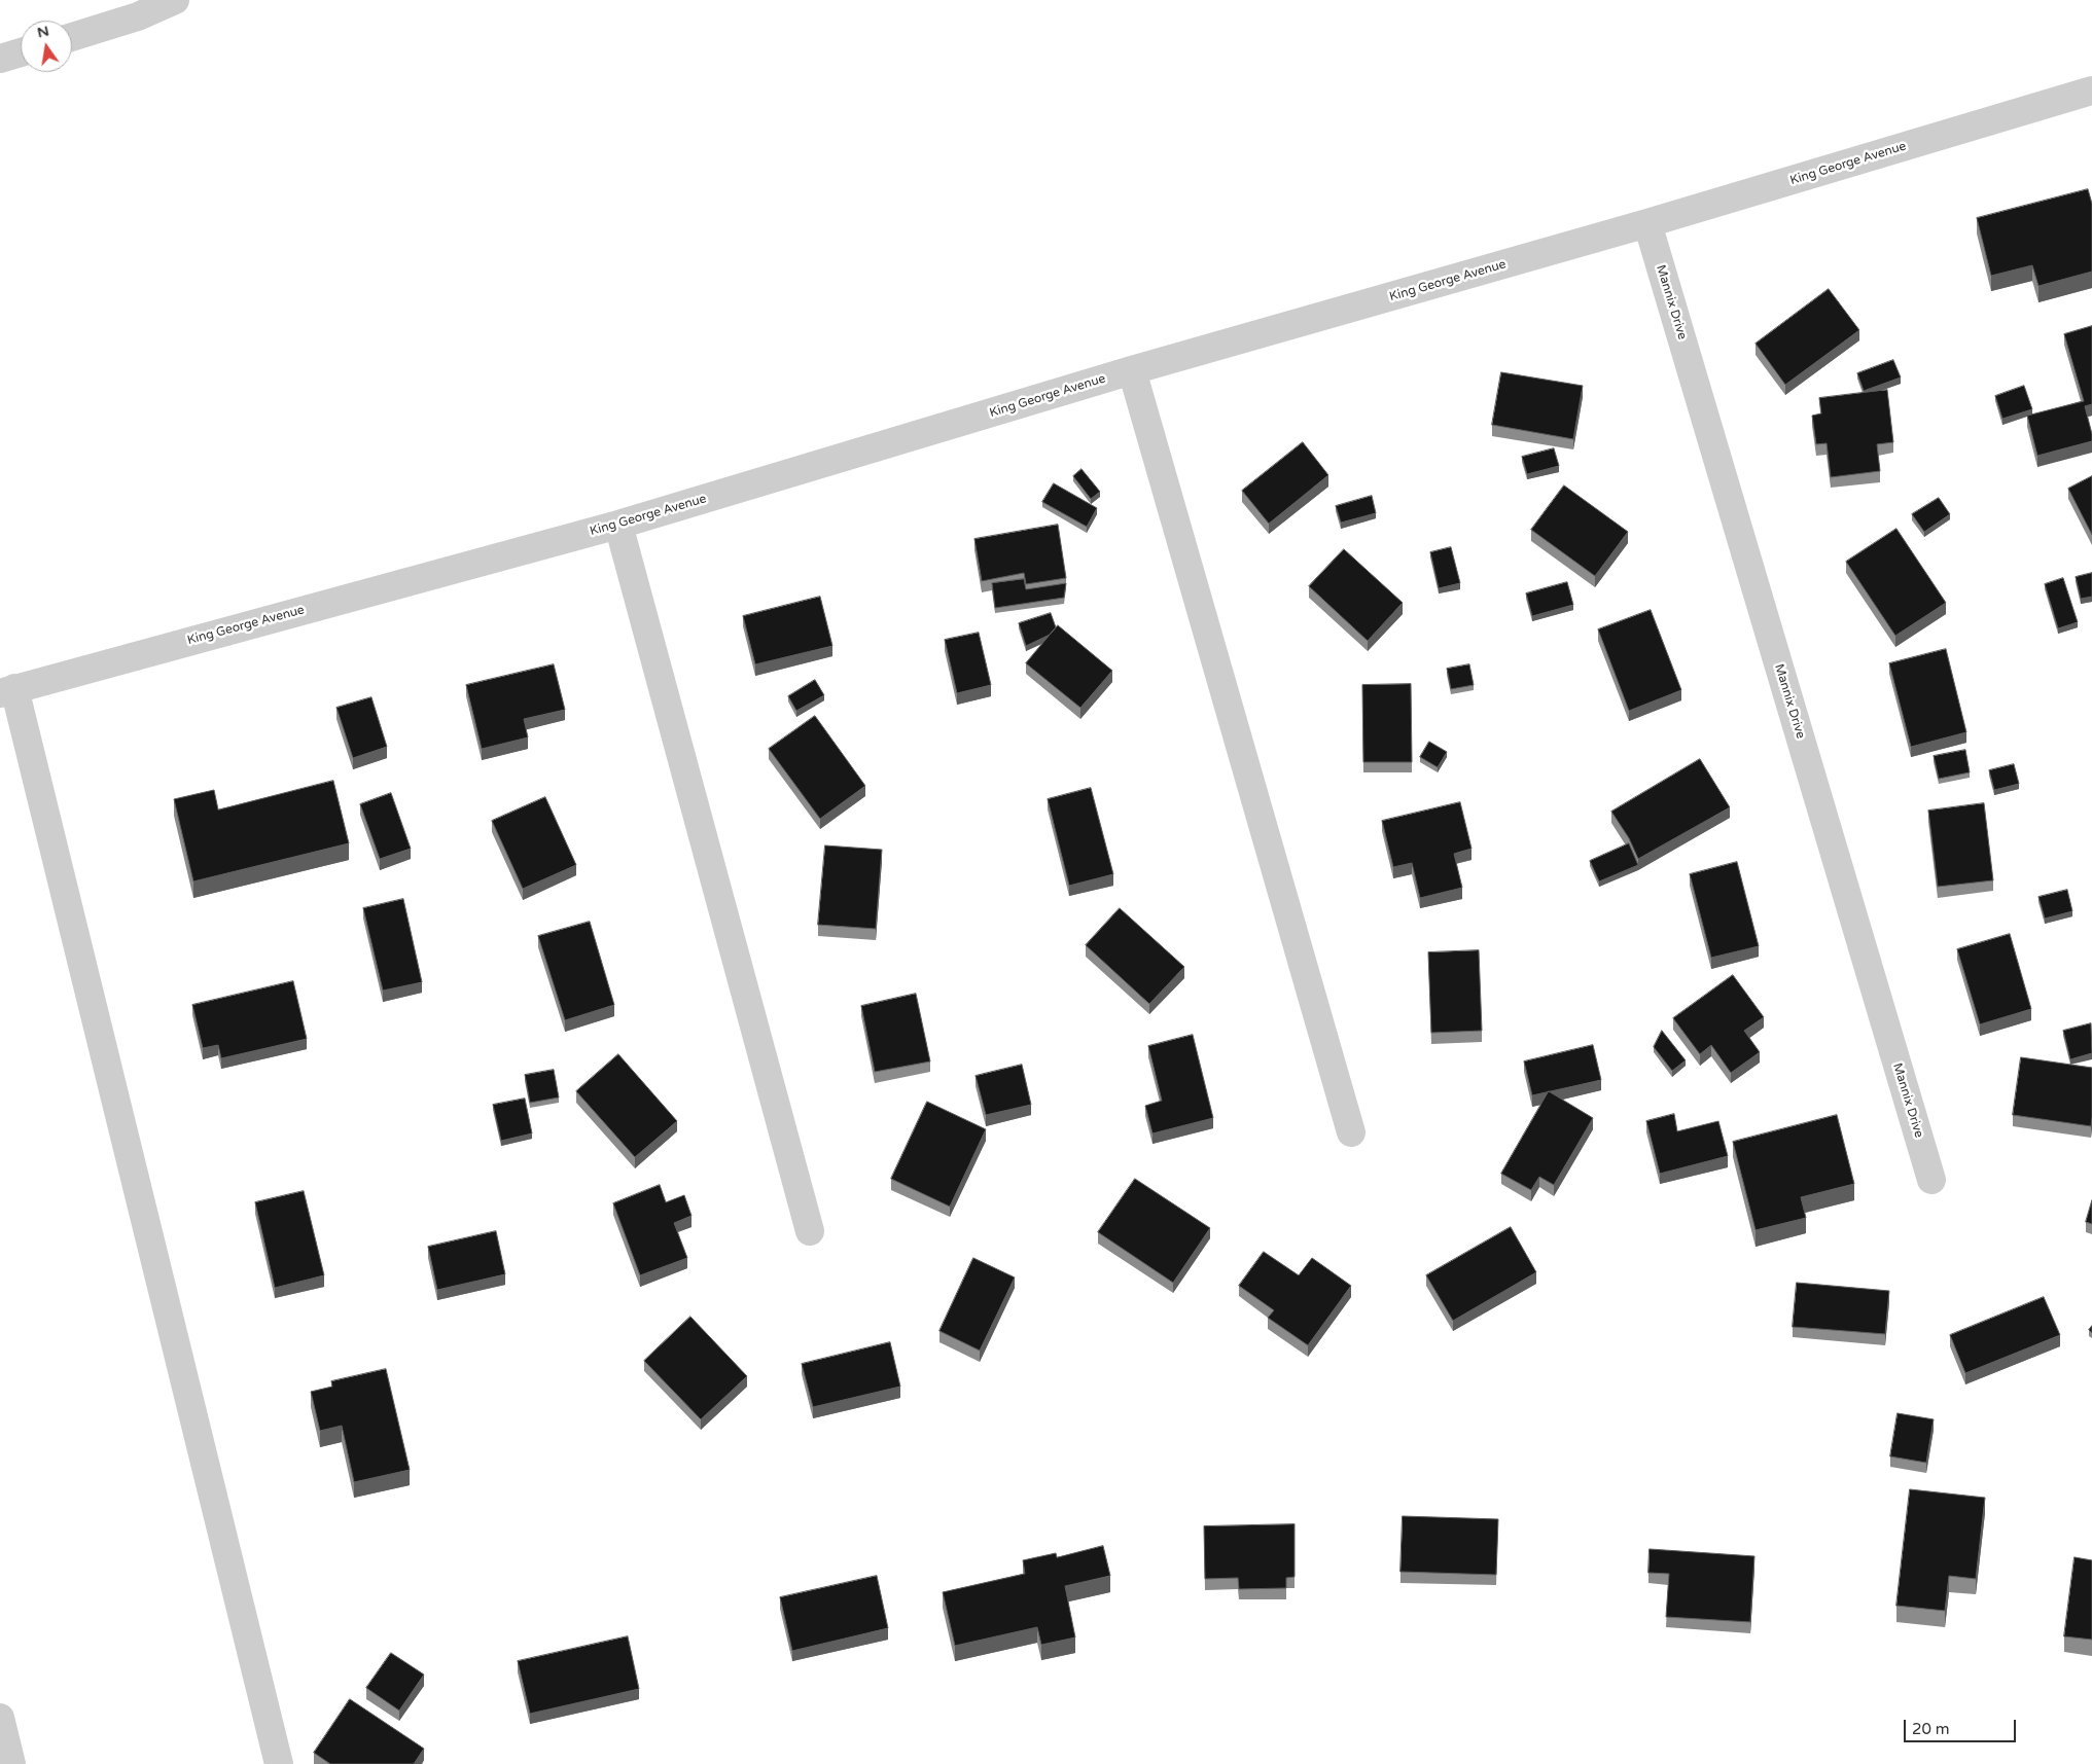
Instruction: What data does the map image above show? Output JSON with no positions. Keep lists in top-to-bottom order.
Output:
{
  "streets": {
    "street": ["King George Avenue", "Mannix Drive"]
  },
  "crossings": [
    ["King George Avenue", "Mannix Drive"]
  ],
  "scale_bar": "20 m",
  "north": "top"
}
